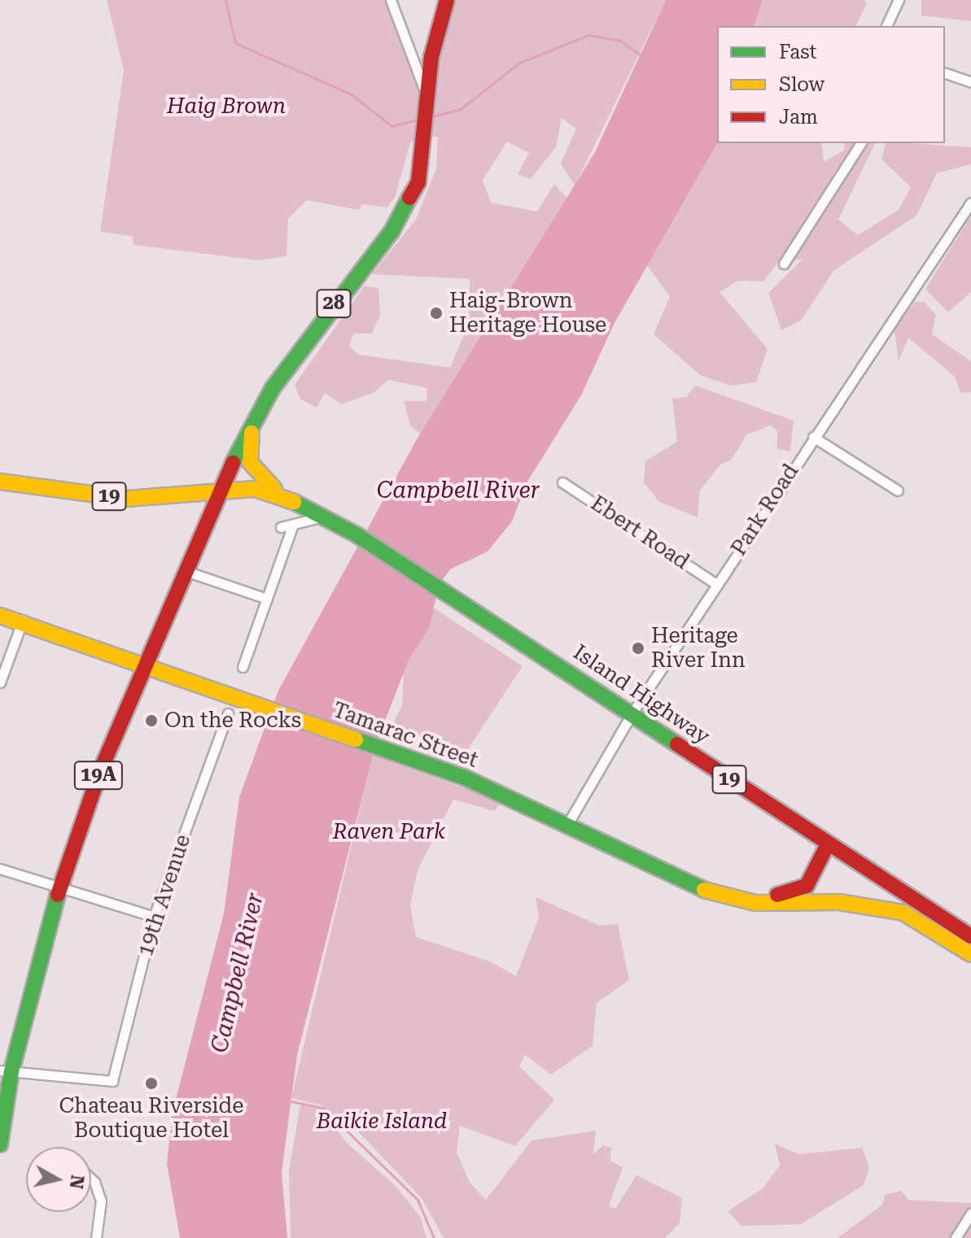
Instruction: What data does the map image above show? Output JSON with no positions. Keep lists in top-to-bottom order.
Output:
{
  "streets": {
    "main road": [
      "28",
      "19",
      "Island Highway",
      "Tamarac Street",
      "19A"
    ],
    "street": ["Park Road", "Ebert Road", "19th Avenue"]
  },
  "crossings": [
    ["28", "19"],
    ["28", "19A"],
    ["19", "Island Highway"],
    ["19", "19A"],
    ["Park Road", "Ebert Road"],
    ["Park Road", "Island Highway"],
    ["Park Road", "Tamarac Street"],
    ["Tamarac Street", "19A"],
    ["19A", "19th Avenue"]
  ],
  "water": ["Campbell River"],
  "parks": ["Haig Brown", "Raven Park", "Baikie Island"],
  "places": [
    "Haig-Brown Heritage House",
    "Heritage River Inn",
    "On the Rocks",
    "Chateau Riverside Boutique Hotel"
  ],
  "legend": ["Fast", "Slow", "Jam"],
  "north": "right"
}
